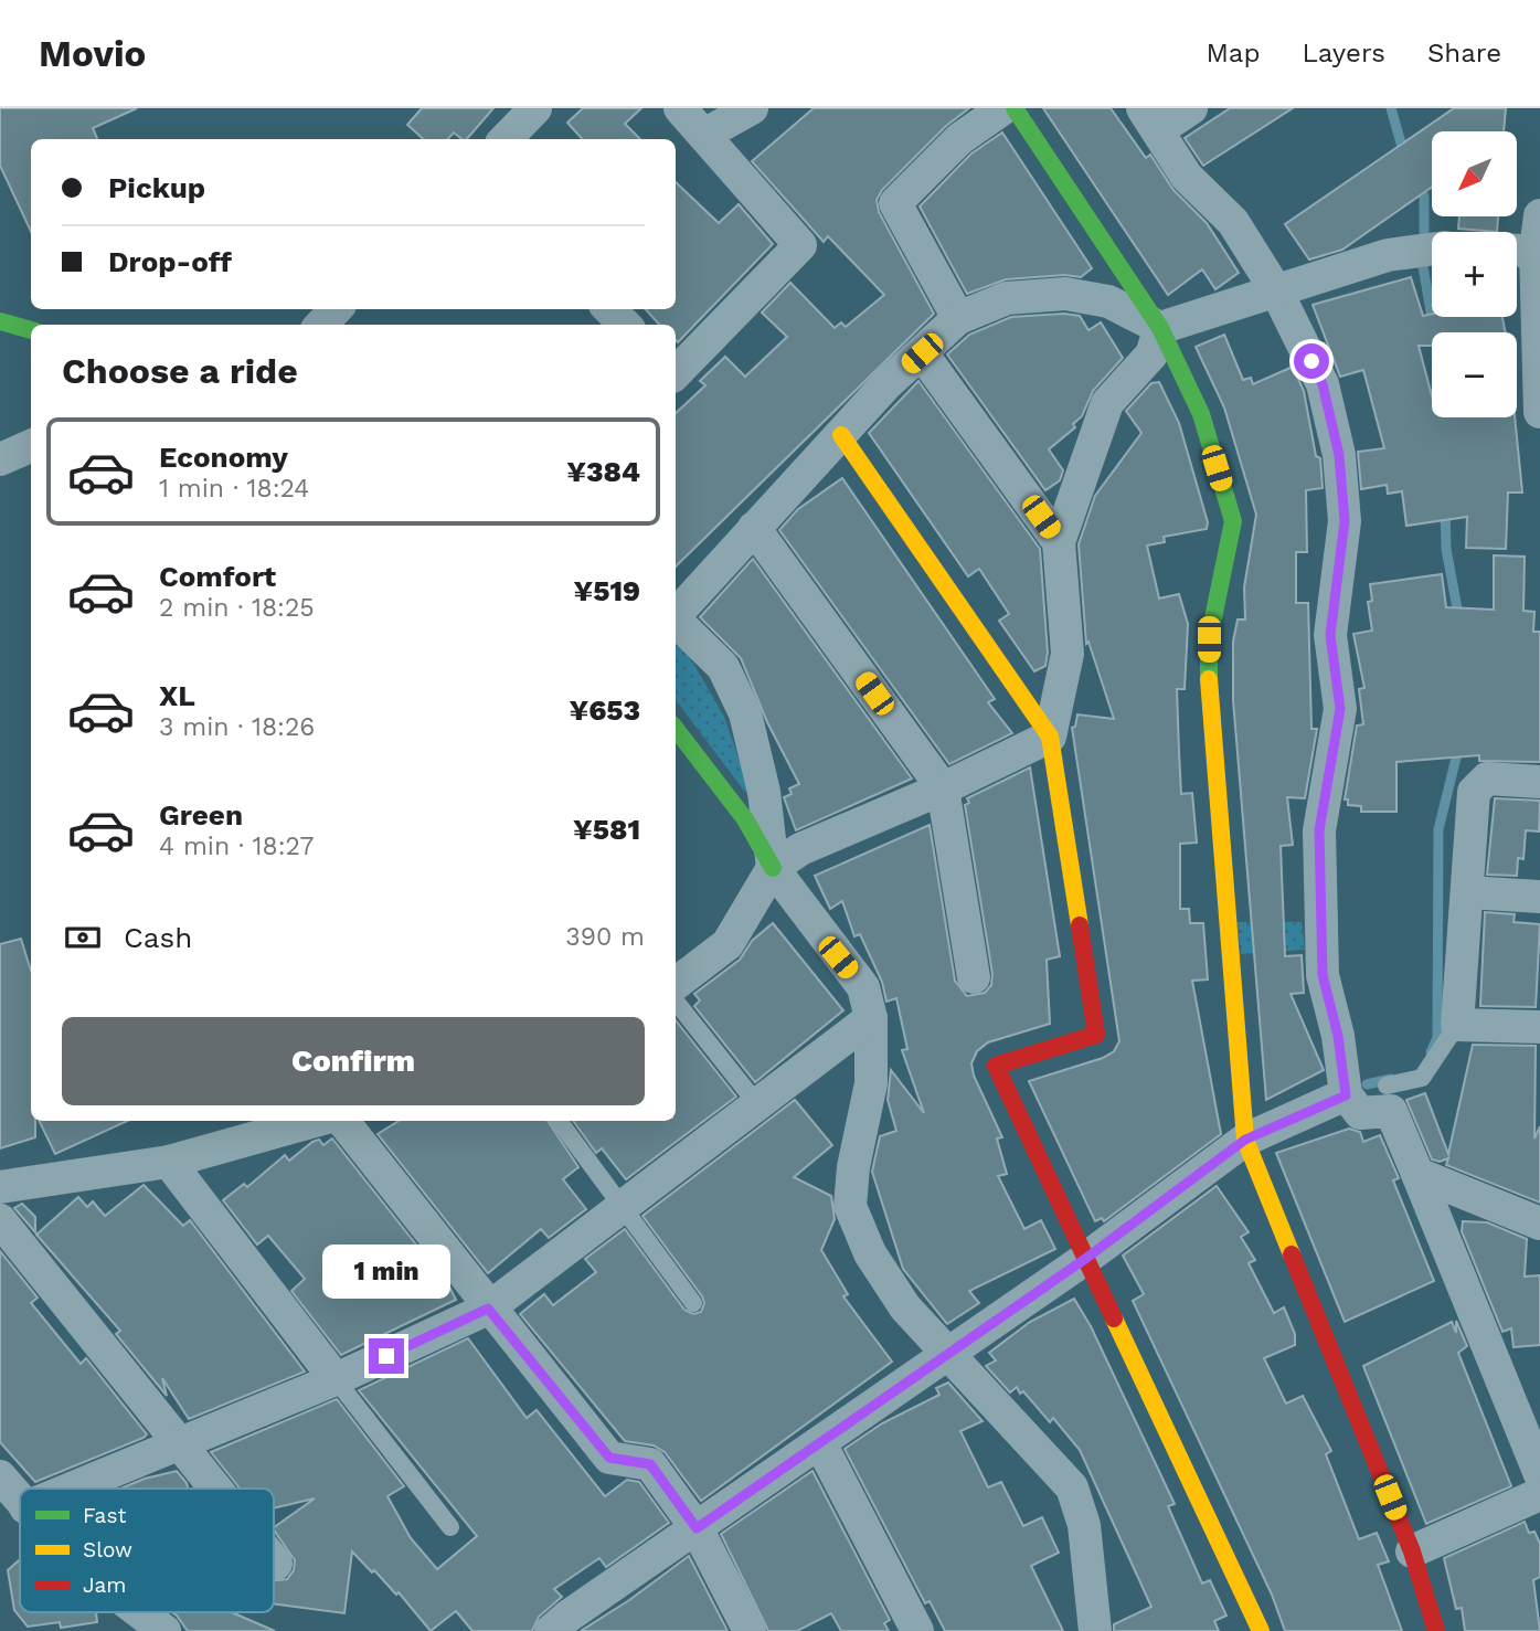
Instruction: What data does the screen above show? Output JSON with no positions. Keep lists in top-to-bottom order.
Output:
{
  "legend": ["Fast", "Slow", "Jam"],
  "north": "bottom left",
  "page": {
    "header": "Movio",
    "nav": ["Map", "Layers", "Share"],
    "map_buttons": ["+", "−"],
    "banner": ["Pickup", "Drop-off"],
    "heading": "Choose a ride",
    "list": [
      {
        "name": "Economy",
        "note": "1 min · 18:24",
        "value": "¥384"
      },
      {
        "name": "Comfort",
        "note": "2 min · 18:25",
        "value": "¥519"
      },
      {
        "name": "XL",
        "note": "3 min · 18:26",
        "value": "¥653"
      },
      {
        "name": "Green",
        "note": "4 min · 18:27",
        "value": "¥581"
      }
    ],
    "pay": ["Cash", "390 m"],
    "buttons": "Confirm",
    "bubble": "1 min"
  }
}
